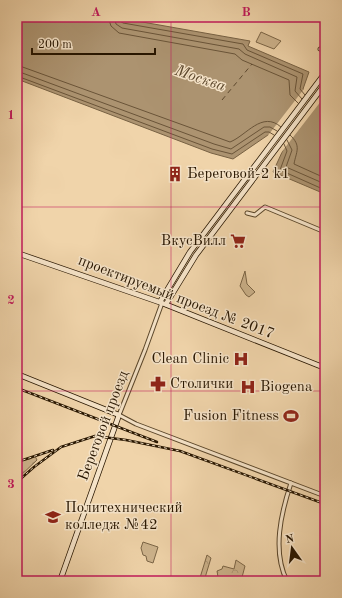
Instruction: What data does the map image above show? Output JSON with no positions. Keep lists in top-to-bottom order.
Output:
{
  "streets": {
    "street": ["проектируемый проезд № 2017", "Береговой проезд"]
  },
  "crossings": [
    ["проектируемый проезд № 2017", "Береговой проезд"]
  ],
  "water": ["Москва"],
  "places": {
    "building": ["Береговой-2 k1"],
    "supermarket": ["ВкусВилл"],
    "hospital": ["Clean Clinic", "Biogena"],
    "pharmacy": ["Столички"],
    "sports": ["Fusion Fitness"],
    "school or university": ["Политехнический колледж №42"]
  },
  "scale_bar": "200 m",
  "north": "top",
  "grid": {
    "columns": ["A", "B"],
    "rows": ["1", "2", "3"]
  }
}
